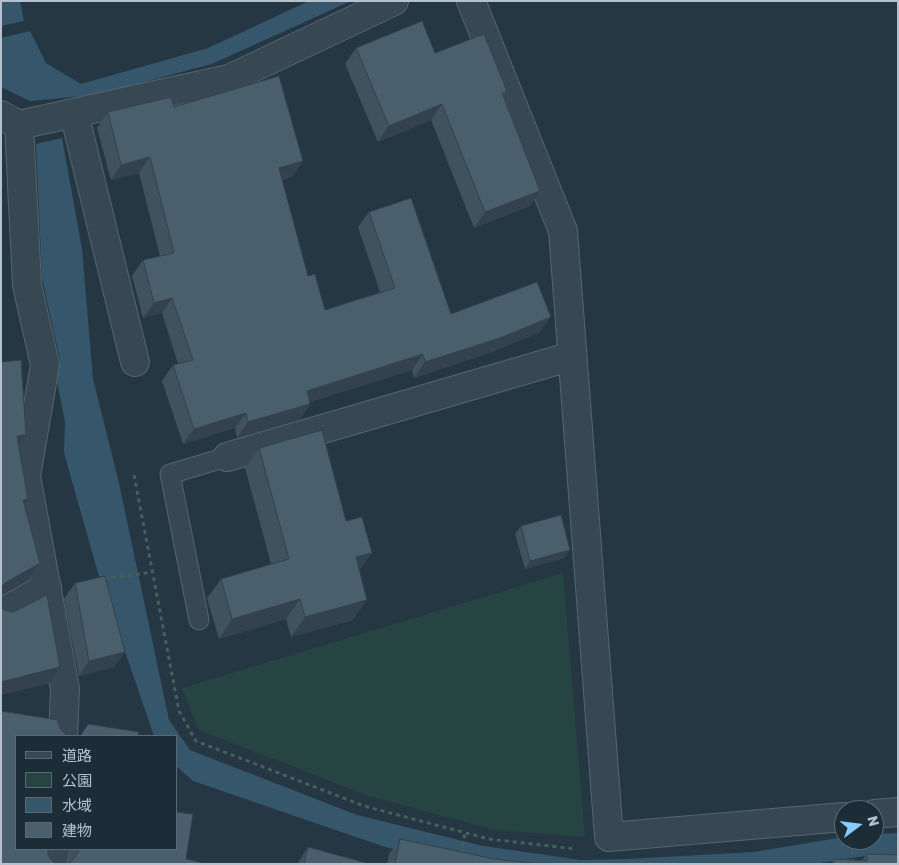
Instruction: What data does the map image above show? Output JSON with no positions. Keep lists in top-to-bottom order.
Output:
{
  "legend": [
    "道路",
    "公園",
    "水域",
    "建物"
  ],
  "north": "right"
}
